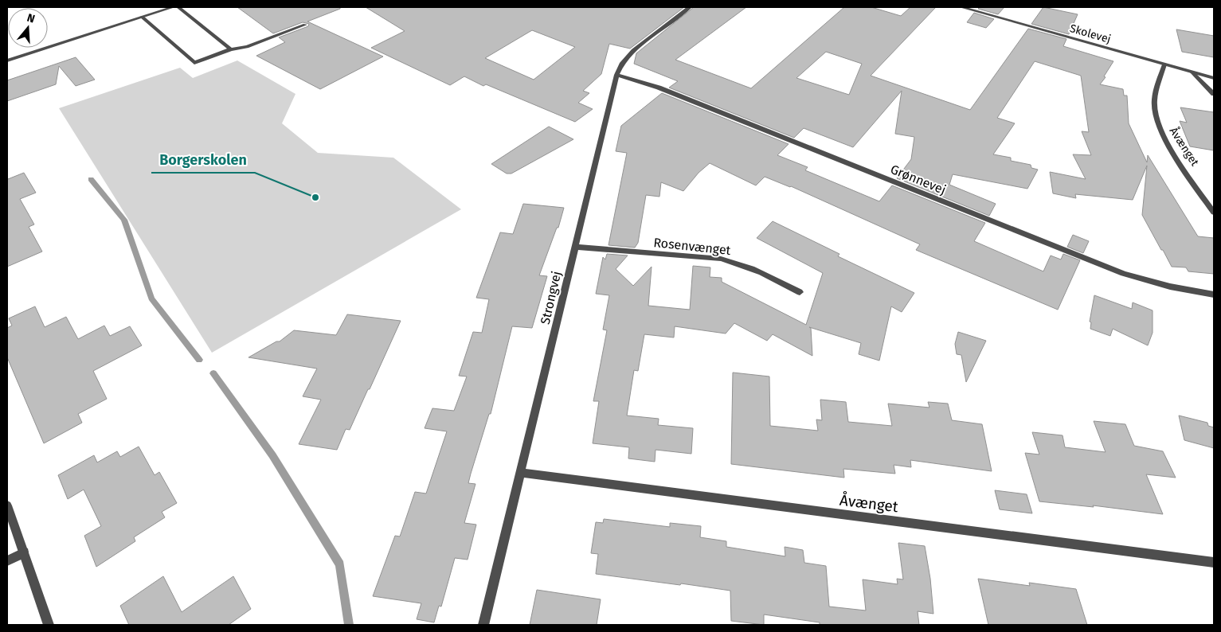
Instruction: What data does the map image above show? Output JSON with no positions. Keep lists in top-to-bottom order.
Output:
{
  "streets": {
    "street": [
      "Skolevej",
      "Åvænget",
      "Grønnevej",
      "Rosenvænget",
      "Strongvej"
    ]
  },
  "crossings": [
    ["Skolevej", "Åvænget"],
    ["Åvænget", "Strongvej"],
    ["Grønnevej", "Strongvej"],
    ["Rosenvænget", "Strongvej"]
  ],
  "places": ["Borgerskolen"],
  "north": "top"
}
